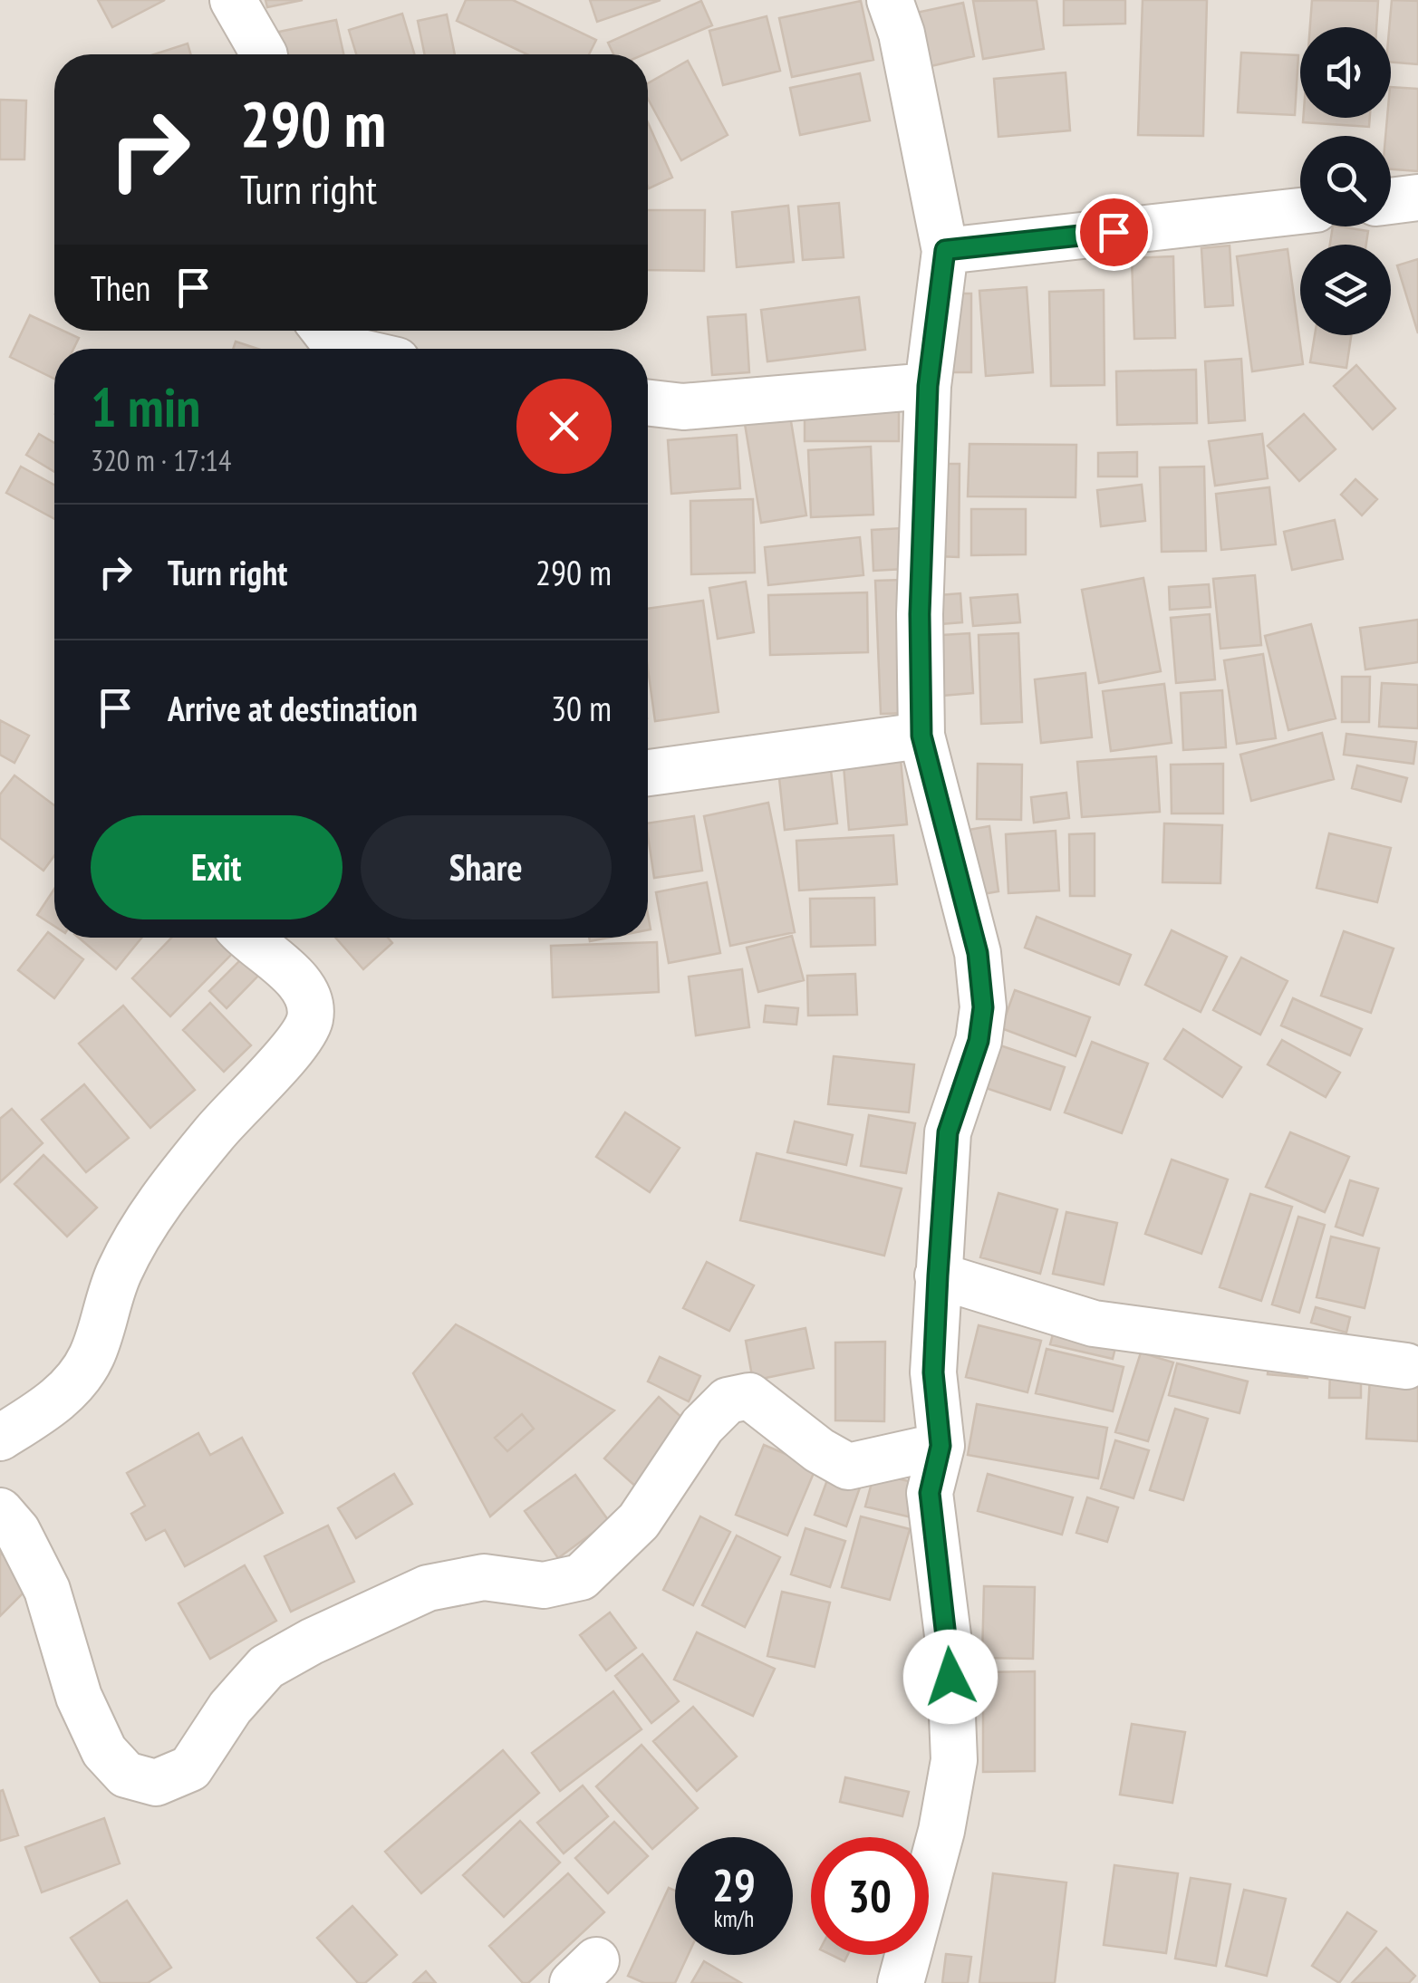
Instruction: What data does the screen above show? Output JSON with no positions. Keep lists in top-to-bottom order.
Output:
{
  "page": {
    "turn": ["290 m", "Turn right"],
    "then": "Then",
    "heading": ["1 min", "320 m · 17:14"],
    "list": [
      {
        "name": "Turn right",
        "value": "290 m"
      },
      {
        "name": "Arrive at destination",
        "value": "30 m"
      }
    ],
    "buttons": ["Exit", "Share"],
    "speed": "29 km/h",
    "limit": "30"
  }
}
